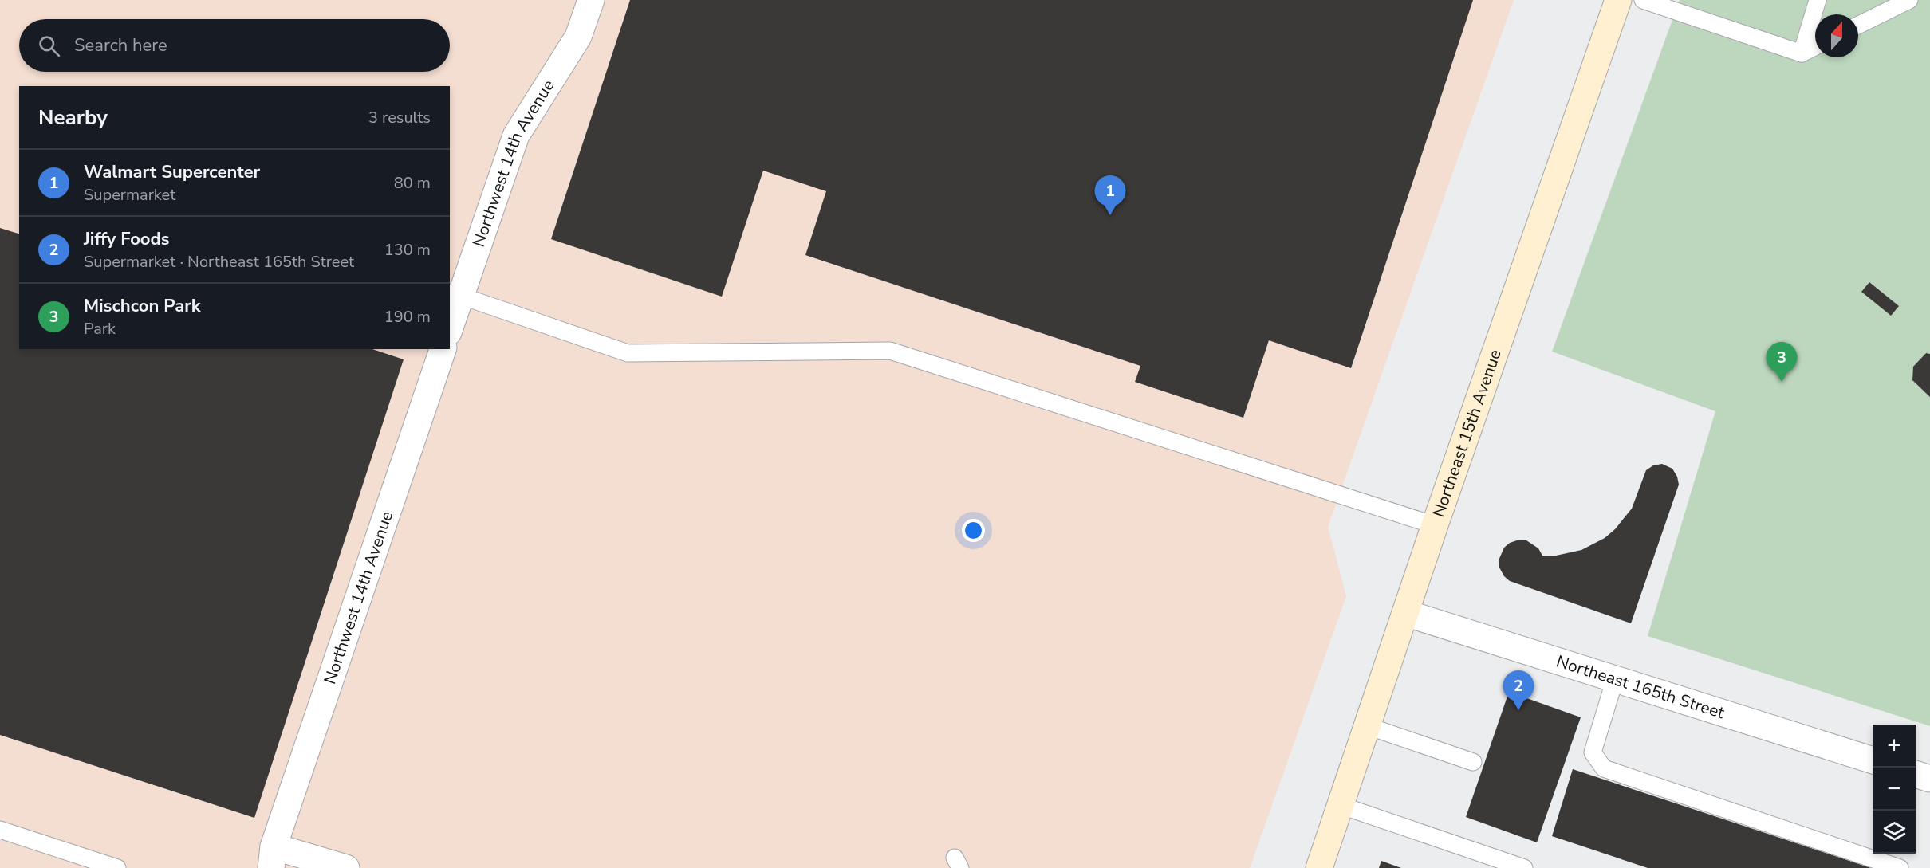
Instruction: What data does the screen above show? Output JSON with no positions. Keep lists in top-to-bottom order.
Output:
{
  "streets": {
    "street": ["Northwest 14th Avenue", "Northeast 15th Avenue", "Northeast 165th Street"]
  },
  "crossings": [
    ["Northeast 15th Avenue", "Northeast 165th Street"]
  ],
  "north": "top",
  "page": {
    "search": "Search here",
    "heading": ["Nearby", "3 results"],
    "list": [
      {
        "mark": "1",
        "name": "Walmart Supercenter",
        "note": "Supermarket",
        "value": "80 m"
      },
      {
        "mark": "2",
        "name": "Jiffy Foods",
        "note": "Supermarket · Northeast 165th Street",
        "value": "130 m"
      },
      {
        "mark": "3",
        "name": "Mischcon Park",
        "note": "Park",
        "value": "190 m"
      }
    ],
    "pins": ["1", "3", "2"],
    "map_buttons": ["+", "−"]
  }
}
